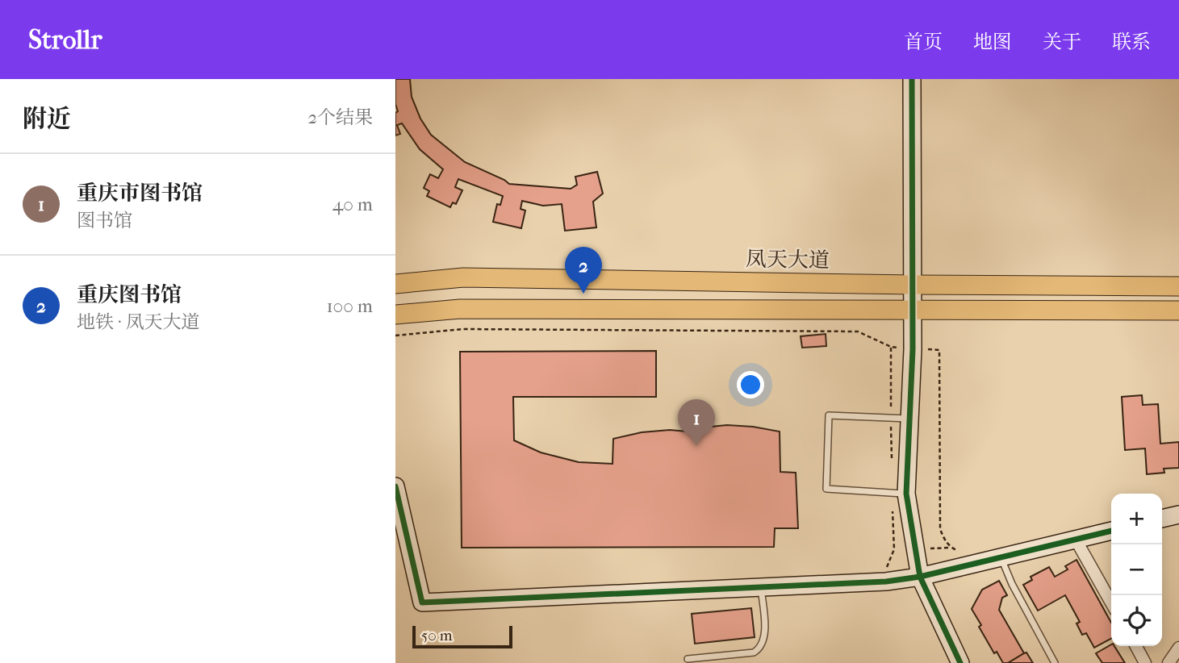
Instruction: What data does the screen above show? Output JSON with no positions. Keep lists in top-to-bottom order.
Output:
{
  "streets": {
    "main road": ["凤天大道"]
  },
  "scale_bar": "50 m",
  "page": {
    "header": "Strollr",
    "nav": [
      "首页",
      "地图",
      "关于",
      "联系"
    ],
    "heading": ["附近", "2个结果"],
    "list": [
      {
        "mark": "1",
        "name": "重庆市图书馆",
        "note": "图书馆",
        "value": "40 m"
      },
      {
        "mark": "2",
        "name": "重庆图书馆",
        "note": "地铁 · 凤天大道",
        "value": "100 m"
      }
    ],
    "pins": ["2", "1"],
    "map_buttons": ["+", "−"],
    "scale": "50 m"
  }
}
